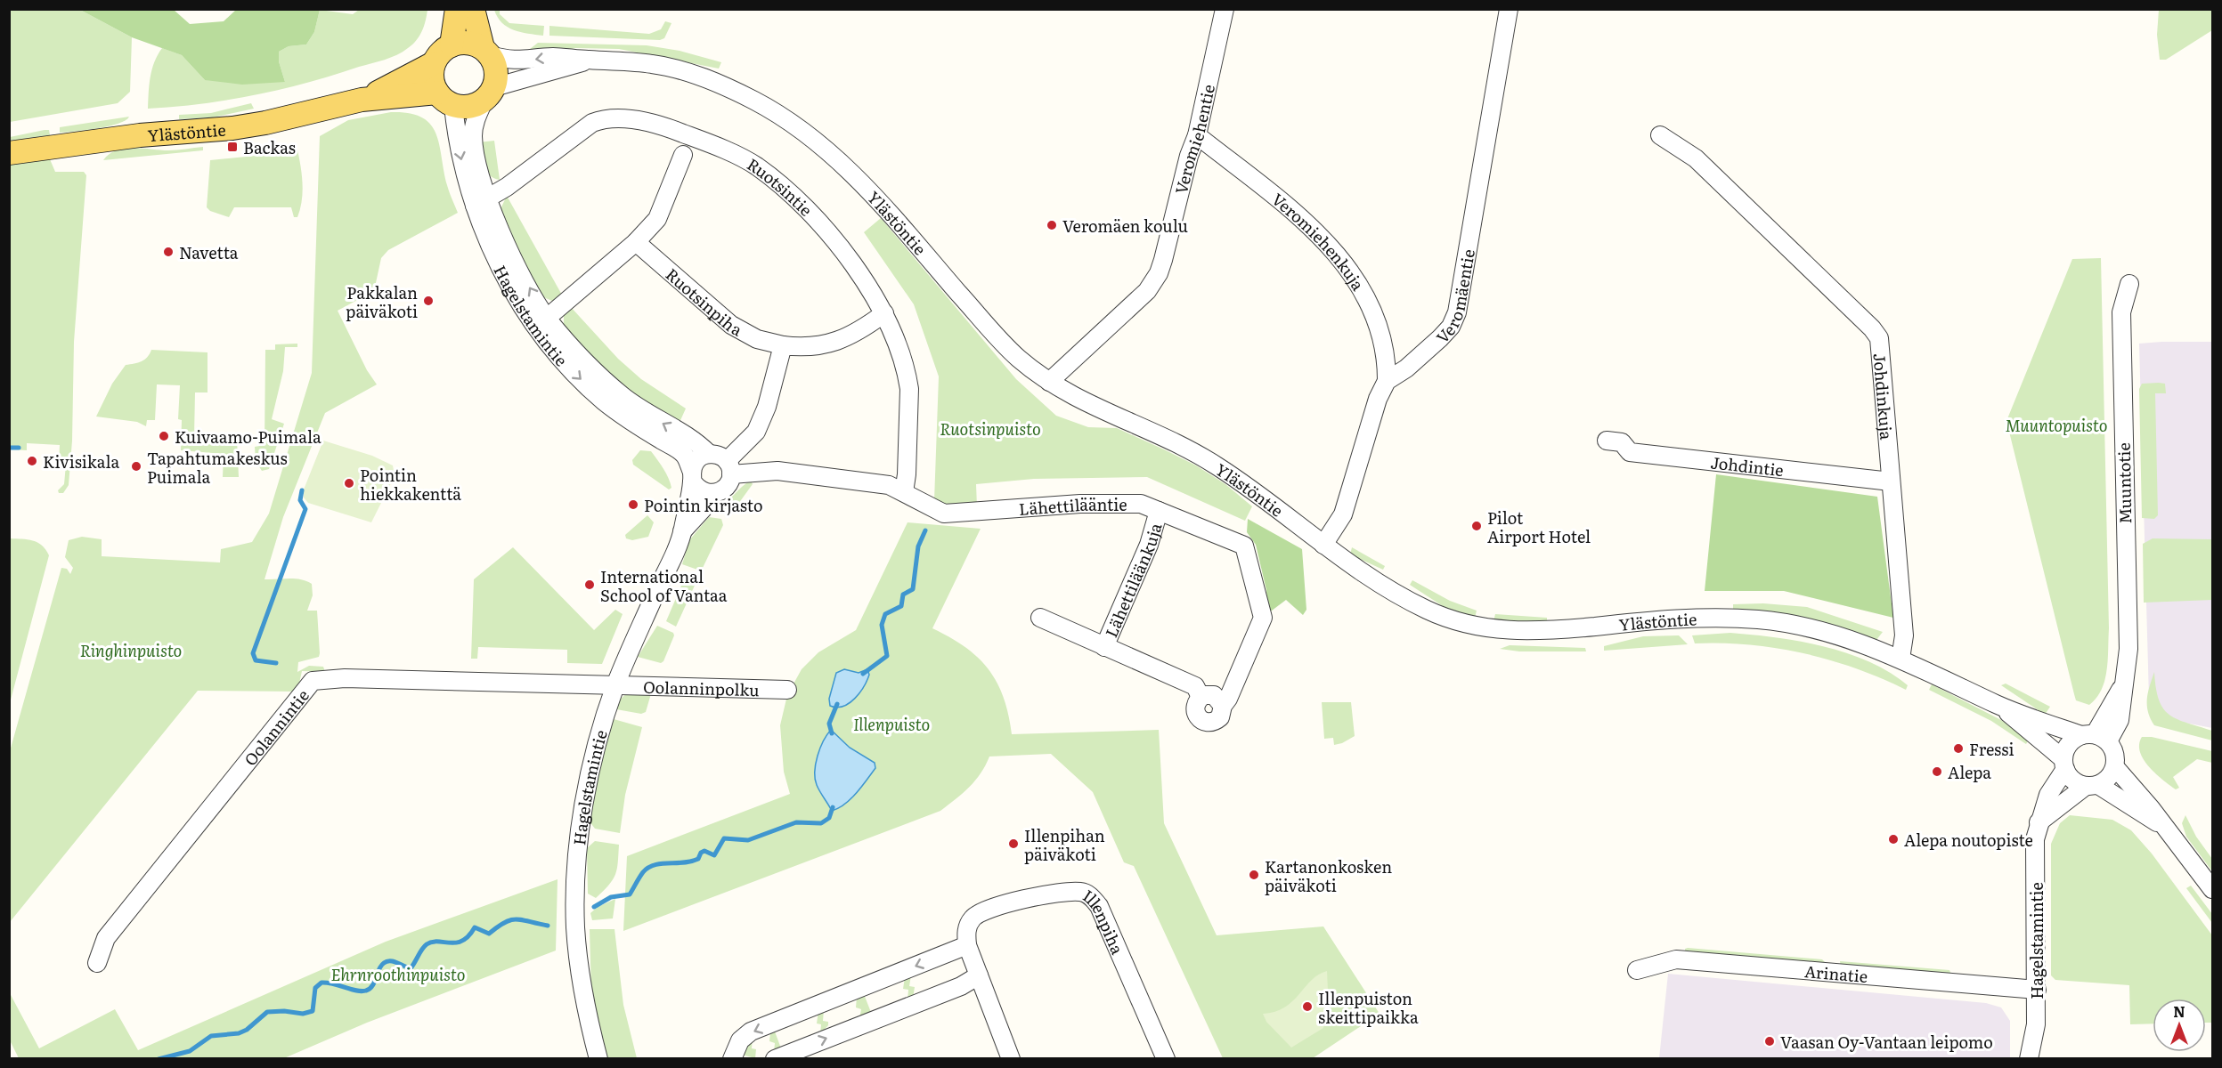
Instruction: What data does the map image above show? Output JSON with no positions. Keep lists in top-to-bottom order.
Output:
{
  "streets": {
    "main road": ["Ylästöntie"],
    "street": [
      "Veromiehentie",
      "Ruotsintie",
      "Veromiehenkuja",
      "Veromäentie",
      "Ruotsinpiha",
      "Hagelstamintie",
      "Johdinkuja",
      "Johdintie",
      "Muuntotie",
      "Lähettilääntie",
      "Lähettiläänkuja",
      "Oolanninpolku",
      "Oolannintie",
      "Illenpiha",
      "Arinatie"
    ]
  },
  "crossings": [
    ["Ylästöntie", "Veromiehentie"],
    ["Ylästöntie", "Hagelstamintie"],
    ["Ylästöntie", "Johdinkuja"],
    ["Ylästöntie", "Muuntotie"],
    ["Veromiehentie", "Veromiehenkuja"],
    ["Ruotsintie", "Ruotsinpiha"],
    ["Ruotsintie", "Hagelstamintie"],
    ["Ruotsintie", "Lähettilääntie"],
    ["Veromiehenkuja", "Veromäentie"],
    ["Hagelstamintie", "Muuntotie"],
    ["Hagelstamintie", "Lähettilääntie"],
    ["Hagelstamintie", "Oolanninpolku"],
    ["Hagelstamintie", "Oolannintie"],
    ["Hagelstamintie", "Arinatie"],
    ["Johdinkuja", "Johdintie"],
    ["Lähettilääntie", "Lähettiläänkuja"],
    ["Oolanninpolku", "Oolannintie"]
  ],
  "parks": [
    "Muuntopuisto",
    "Ruotsinpuisto",
    "Ringhinpuisto",
    "Illenpuisto",
    "Ehrnroothinpuisto"
  ],
  "places": {
    "transit": ["Backas"],
    "other": [
      "Veromäen koulu",
      "Navetta",
      "Pakkalan päiväkoti",
      "Kuivaamo-Puimala",
      "Kivisikala",
      "Tapahtumakeskus Puimala",
      "Pointin hiekkakenttä",
      "Pointin kirjasto",
      "Pilot Airport Hotel",
      "International School of Vantaa",
      "Fressi",
      "Alepa",
      "Alepa noutopiste",
      "Illenpihan päiväkoti",
      "Kartanonkosken päiväkoti",
      "Illenpuiston skeittipaikka",
      "Vaasan Oy-Vantaan leipomo"
    ]
  },
  "north": "top"
}
